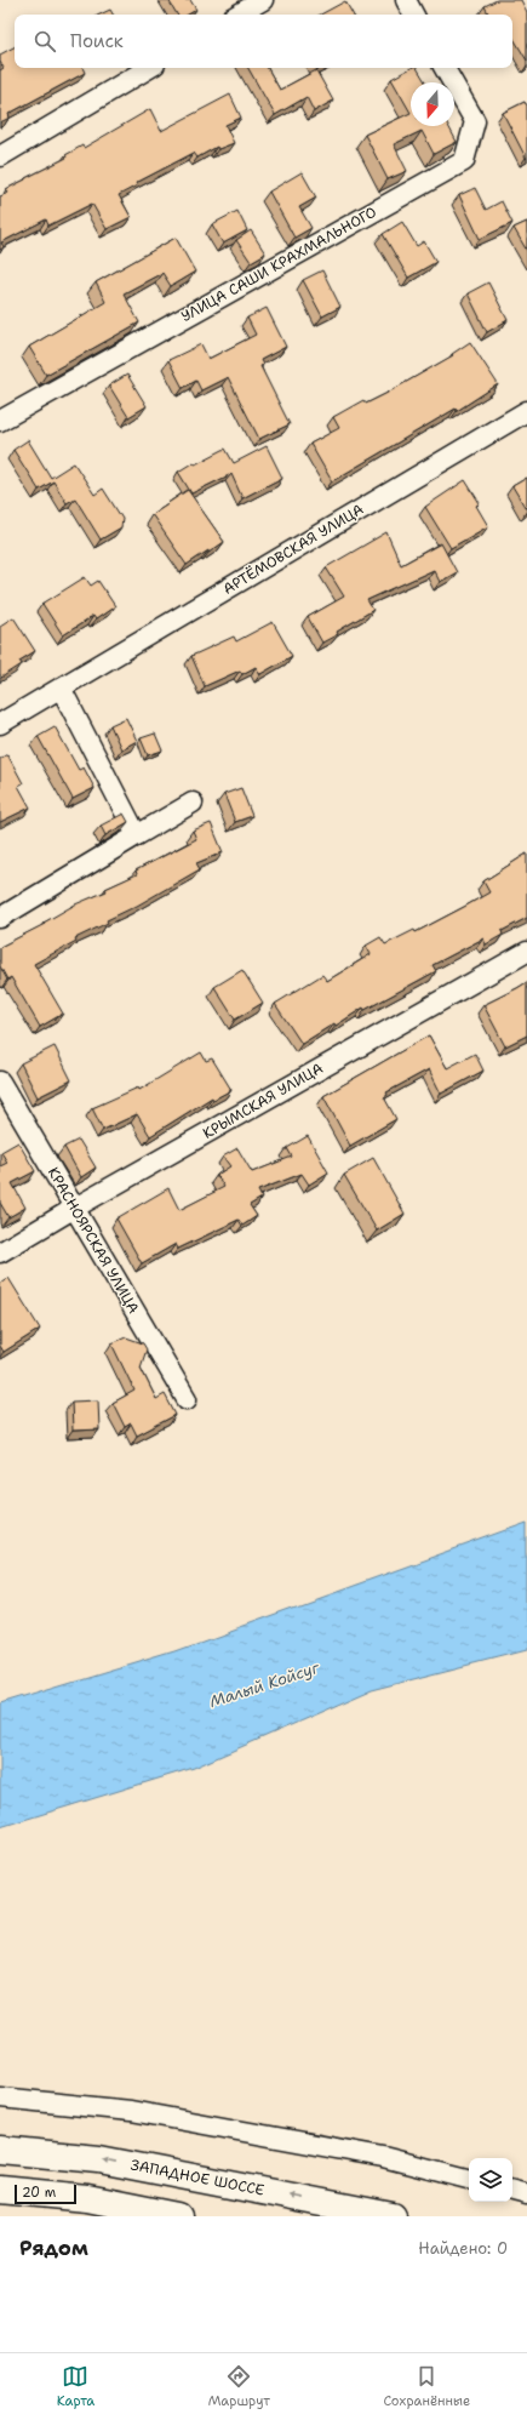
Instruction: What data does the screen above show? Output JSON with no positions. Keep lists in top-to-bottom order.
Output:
{
  "streets": {
    "highway": ["ЗАПАДНОЕ ШОССЕ"],
    "street": [
      "УЛИЦА САШИ КРАХМАЛЬНОГО",
      "АРТЁМОВСКАЯ УЛИЦА",
      "КРЫМСКАЯ УЛИЦА",
      "КРАСНОЯРСКАЯ УЛИЦА"
    ]
  },
  "crossings": [
    ["КРЫМСКАЯ УЛИЦА", "КРАСНОЯРСКАЯ УЛИЦА"]
  ],
  "water": ["Малый Койсуг"],
  "scale_bar": "20 m",
  "north": "bottom",
  "page": {
    "search": "Поиск",
    "scale": "20 m",
    "heading": ["Рядом", "Найдено: 0"],
    "nav": ["Карта", "Маршрут", "Сохранённые"]
  }
}
